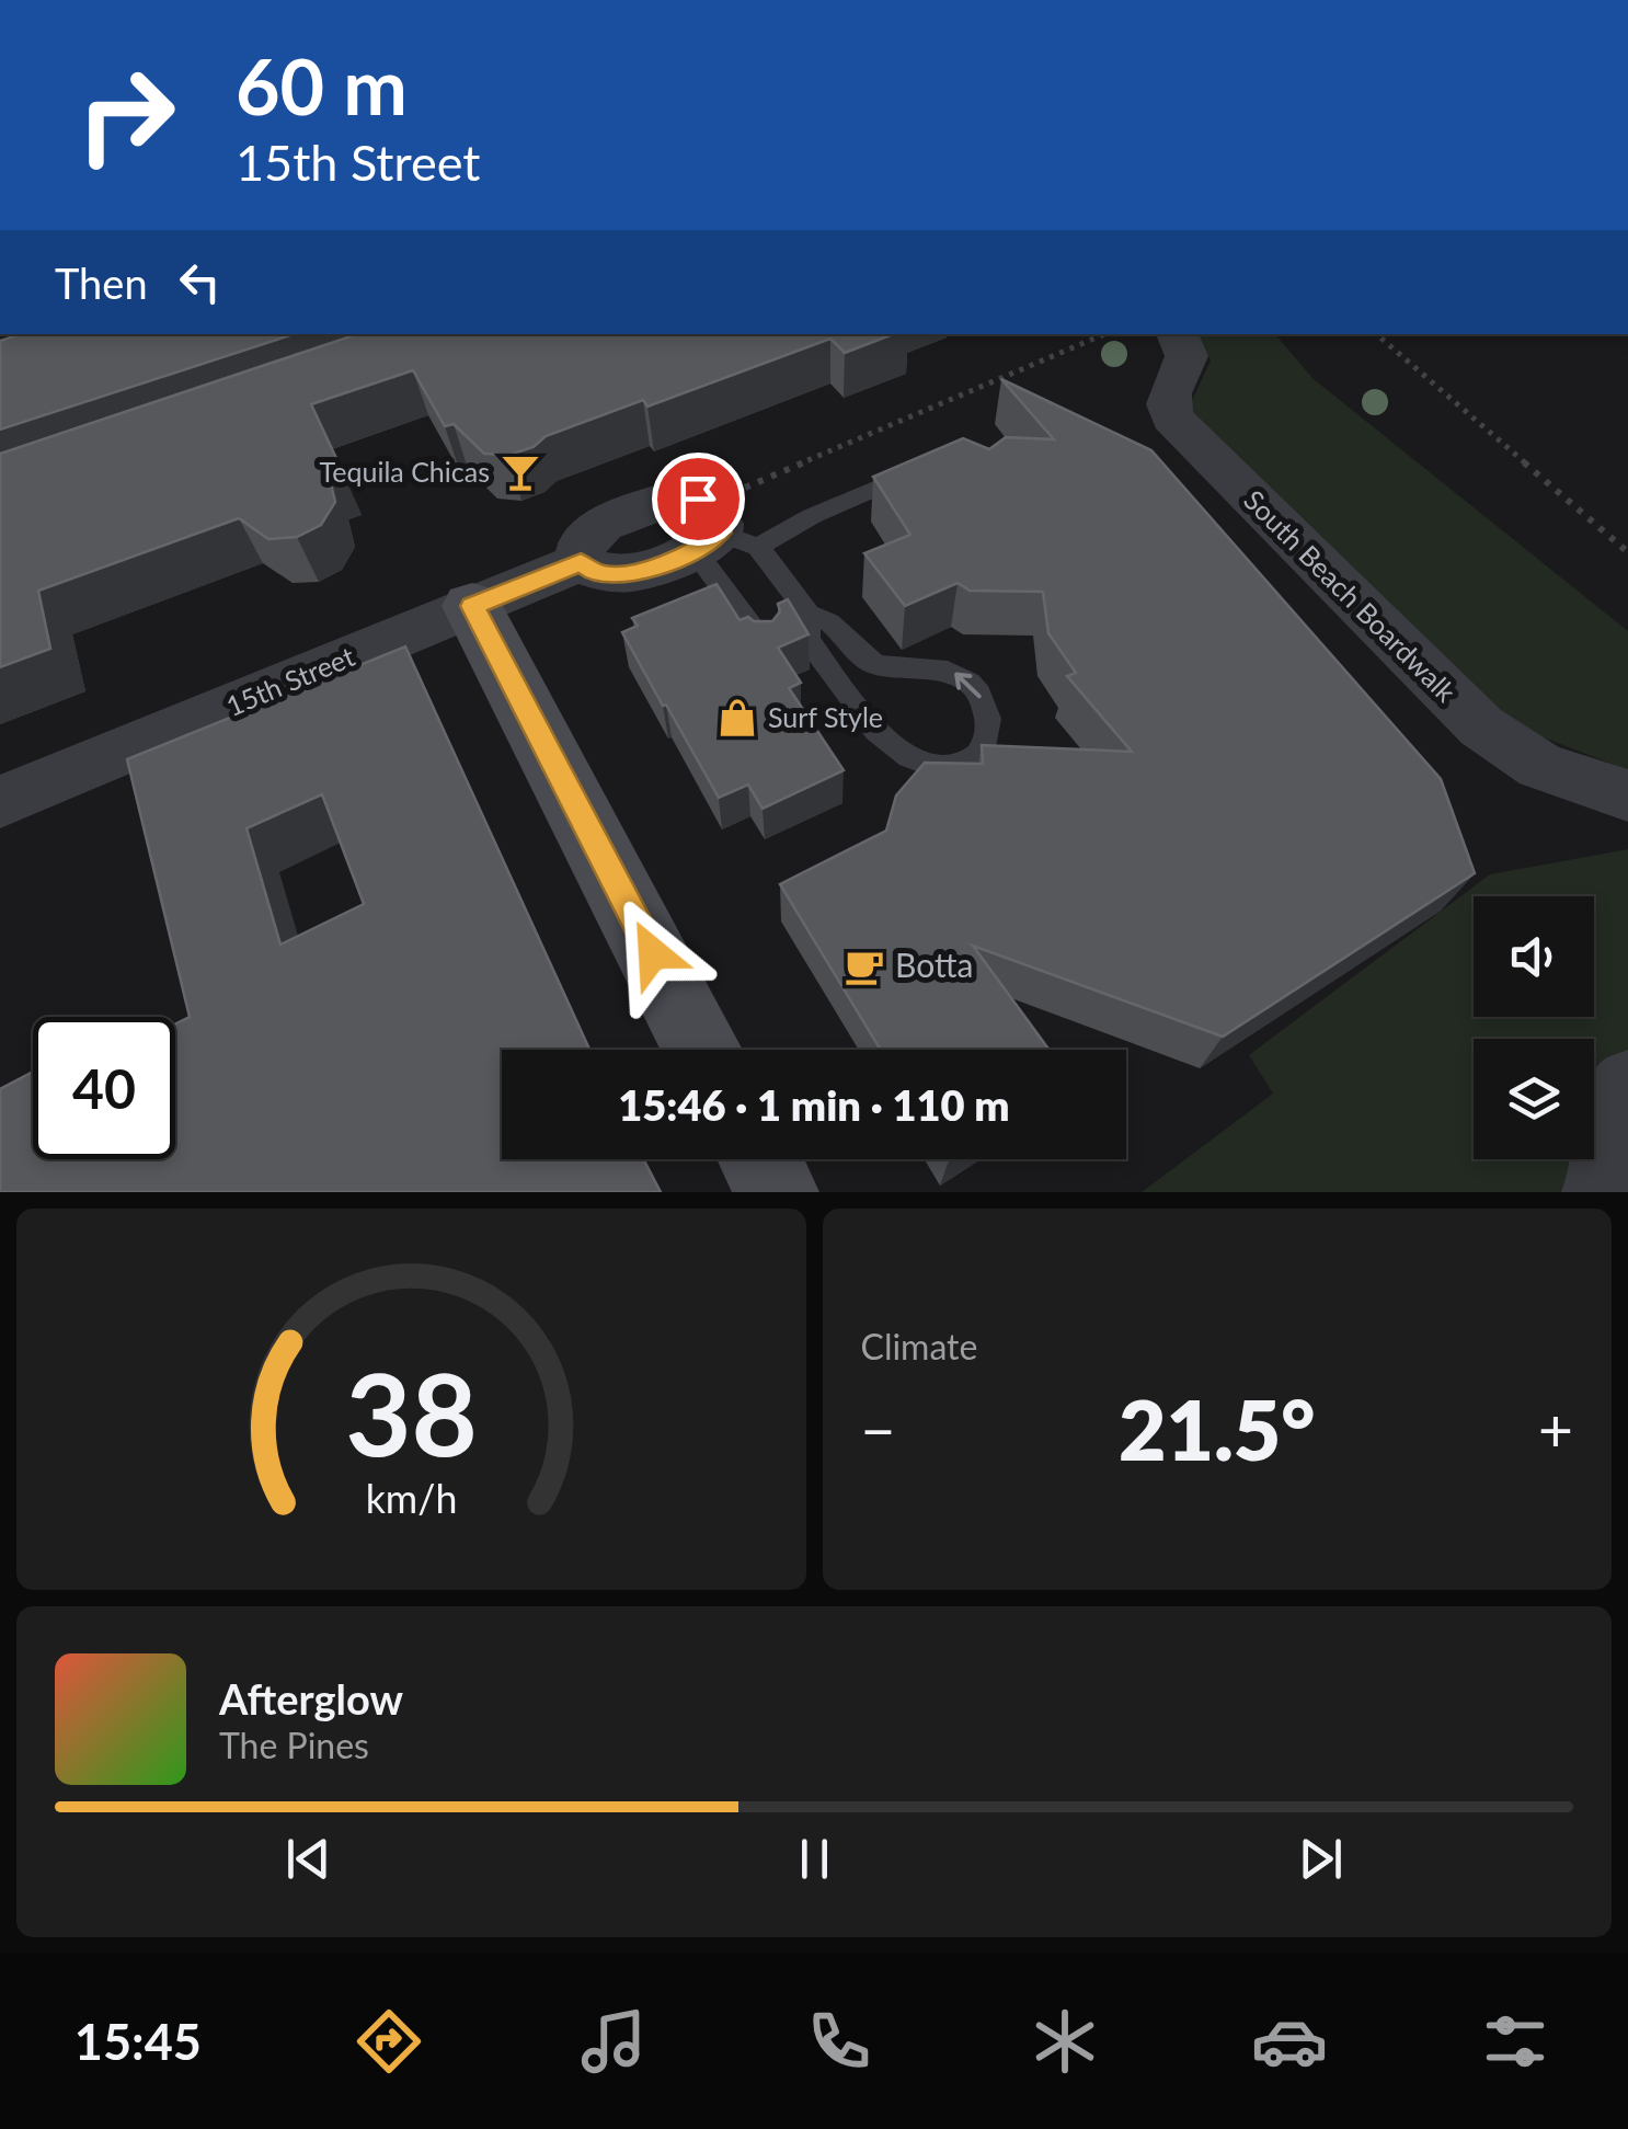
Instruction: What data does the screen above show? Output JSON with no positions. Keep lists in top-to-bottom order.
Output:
{
  "streets": {
    "street": ["South Beach Boardwalk", "15th Street"]
  },
  "places": {
    "bar": ["Tequila Chicas"],
    "shop": ["Surf Style"],
    "cafe": ["Botta"]
  },
  "page": {
    "turn": ["60 m", "15th Street"],
    "then": "Then",
    "limit": "40",
    "trip": "15:46 · 1 min · 110 m",
    "tile": "Climate",
    "heat": ["−", "21.5°", "+"],
    "song": ["Afterglow", "The Pines"],
    "tabs": "15:45",
    "gauge": ["38", "km/h"]
  }
}
